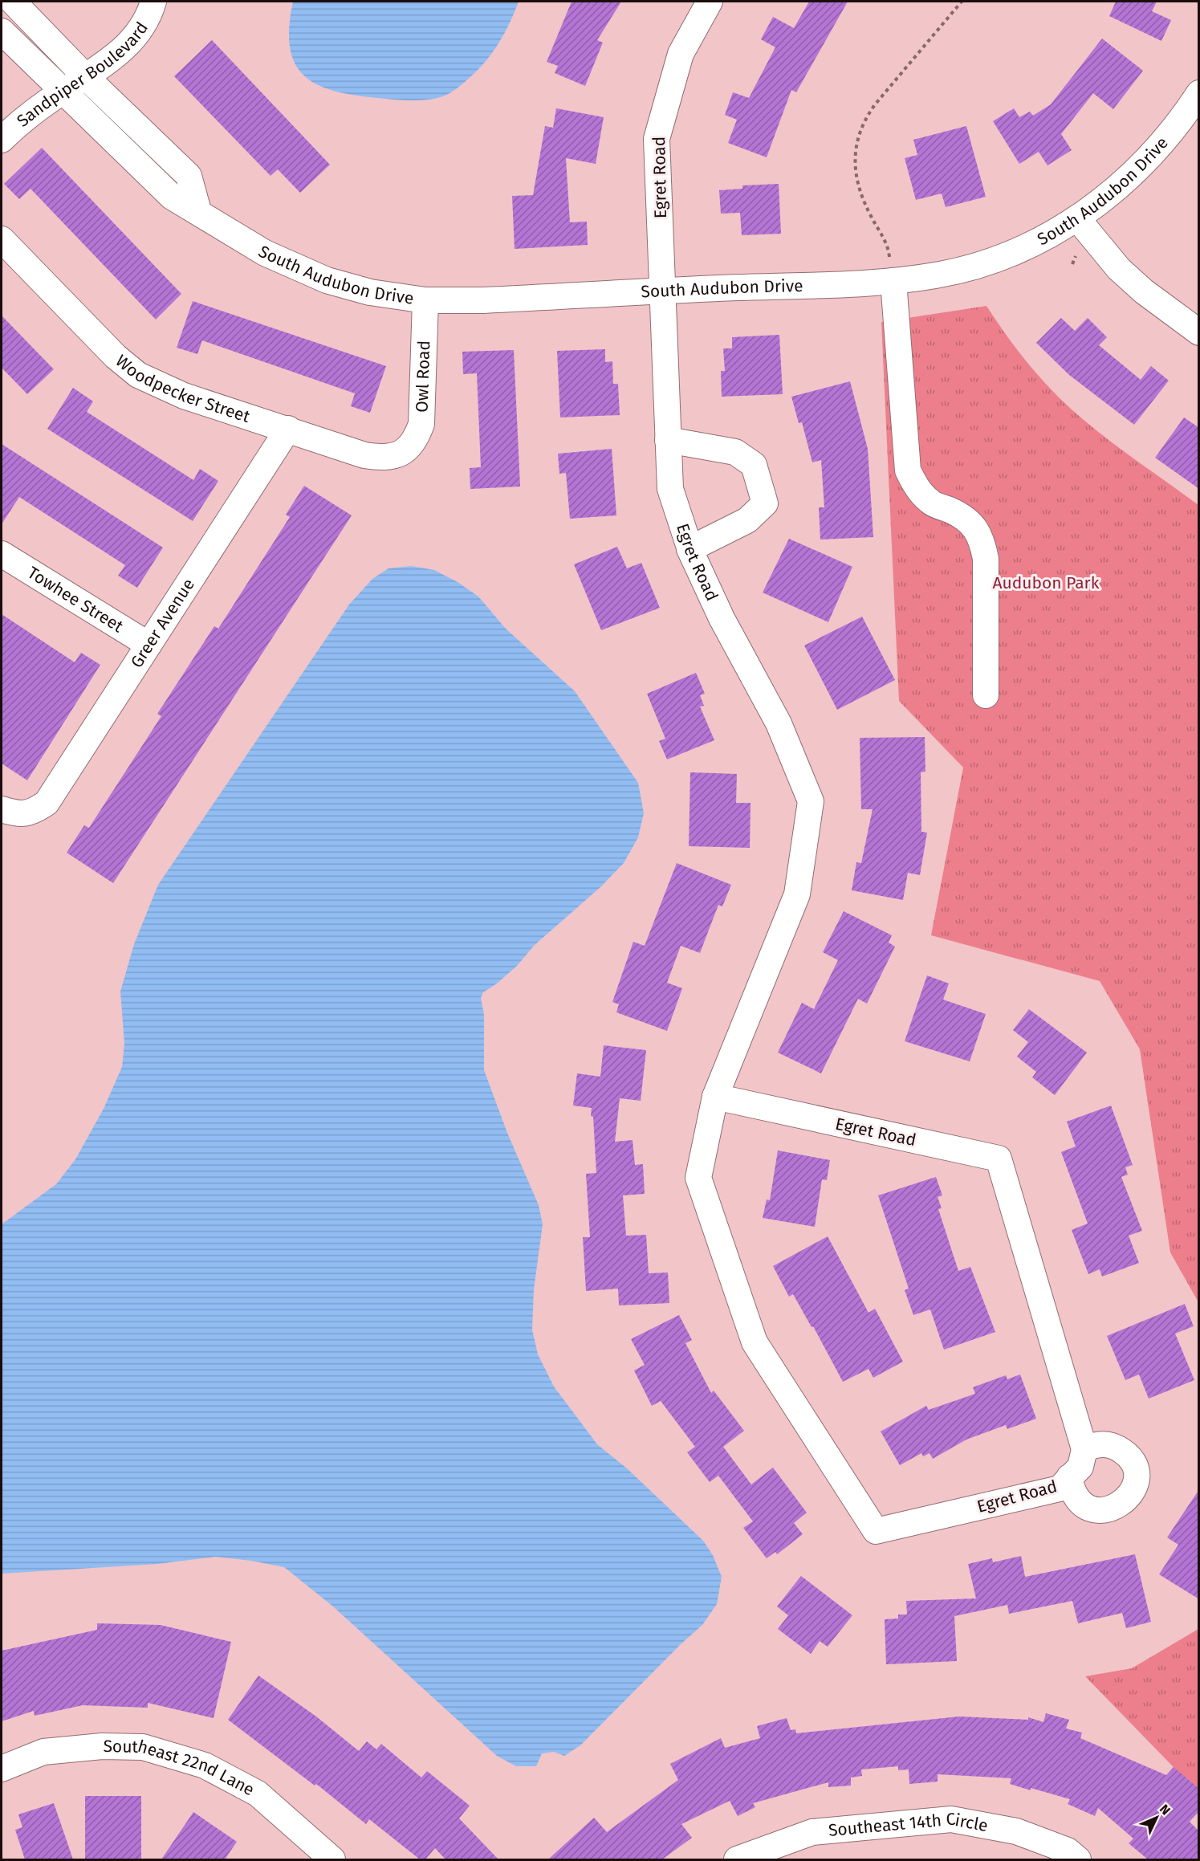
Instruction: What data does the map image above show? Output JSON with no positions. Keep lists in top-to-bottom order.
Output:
{
  "streets": {
    "street": [
      "Sandpiper Boulevard",
      "Egret Road",
      "South Audubon Drive",
      "Owl Road",
      "Woodpecker Street",
      "Towhee Street",
      "Greer Avenue",
      "Southeast 22nd Lane",
      "Southeast 14th Circle"
    ]
  },
  "crossings": [
    ["Sandpiper Boulevard", "South Audubon Drive"],
    ["Egret Road", "South Audubon Drive"],
    ["South Audubon Drive", "Owl Road"],
    ["Owl Road", "Woodpecker Street"],
    ["Woodpecker Street", "Greer Avenue"],
    ["Towhee Street", "Greer Avenue"]
  ],
  "parks": ["Audubon Park"],
  "north": "top right"
}
